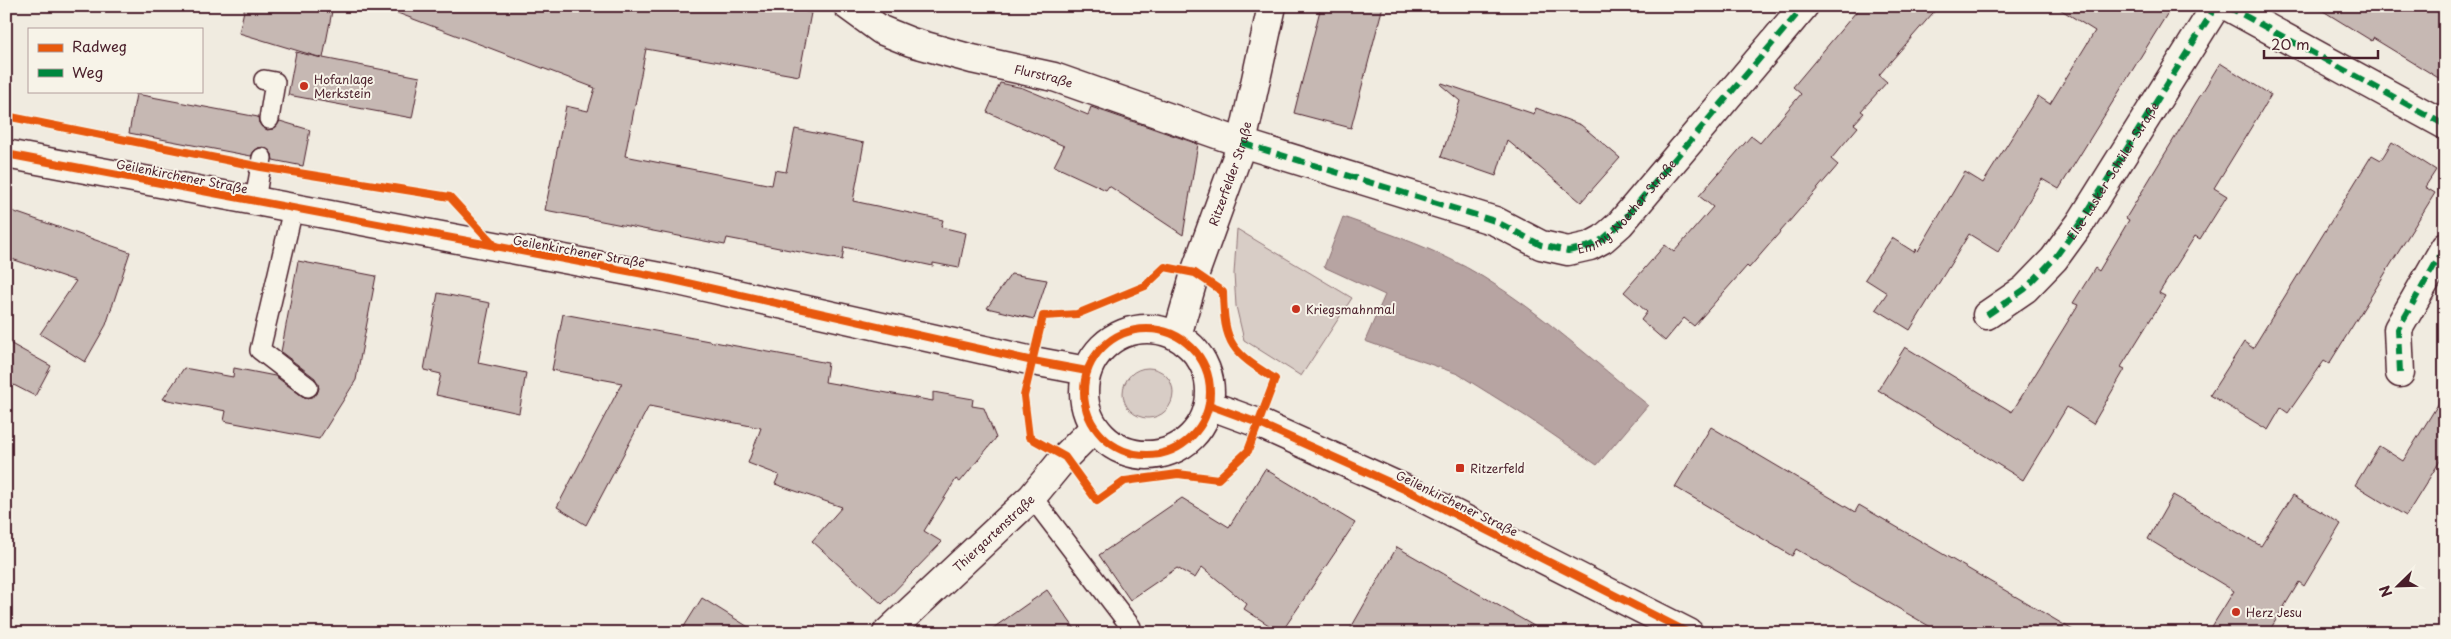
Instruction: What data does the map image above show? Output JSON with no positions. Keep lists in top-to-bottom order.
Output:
{
  "streets": {
    "main road": [
      "Flurstraße",
      "Else-Lasker-Schüler-Straße",
      "Ritzerfelder Straße",
      "Geilenkirchener Straße",
      "Emmy-Noether-Straße",
      "Thiergartenstraße"
    ]
  },
  "crossings": [
    ["Flurstraße", "Ritzerfelder Straße"],
    ["Flurstraße", "Emmy-Noether-Straße"],
    ["Ritzerfelder Straße", "Geilenkirchener Straße"],
    ["Ritzerfelder Straße", "Emmy-Noether-Straße"],
    ["Ritzerfelder Straße", "Thiergartenstraße"],
    ["Geilenkirchener Straße", "Thiergartenstraße"]
  ],
  "places": {
    "other": ["Hofanlage Merkstein", "Kriegsmahnmal", "Herz Jesu"],
    "transit": ["Ritzerfeld"]
  },
  "legend": ["Radweg", "Weg"],
  "scale_bar": "20 m",
  "north": "bottom left"
}
